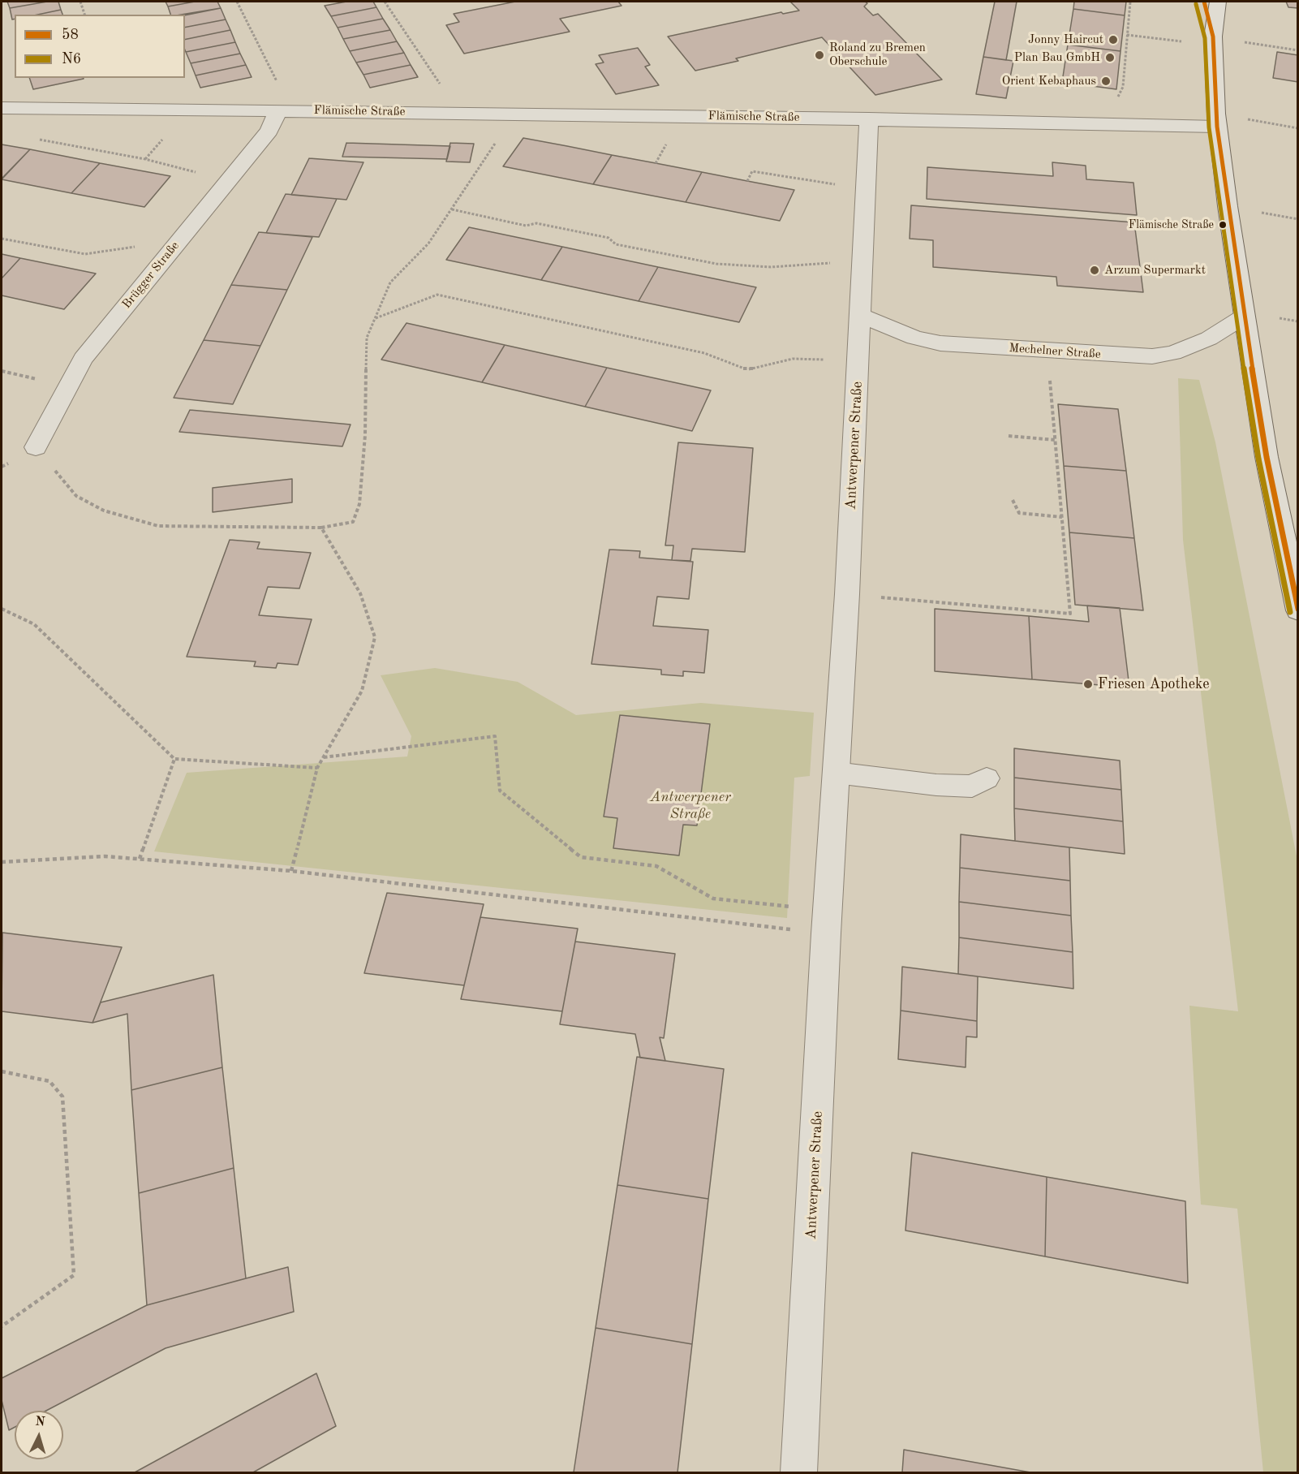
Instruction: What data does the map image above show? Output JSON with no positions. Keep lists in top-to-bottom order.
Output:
{
  "streets": {
    "street": [
      "Flämische Straße",
      "Brügger Straße",
      "Mechelner Straße",
      "Antwerpener Straße"
    ]
  },
  "crossings": [
    ["Flämische Straße", "Brügger Straße"],
    ["Flämische Straße", "Antwerpener Straße"],
    ["Mechelner Straße", "Antwerpener Straße"]
  ],
  "parks": ["Antwerpener Straße"],
  "places": [
    "Jonny Haircut",
    "Roland zu Bremen Oberschule",
    "Plan Bau GmbH",
    "Orient Kebaphaus",
    "Flämische Straße",
    "Arzum Supermarkt",
    "Friesen Apotheke"
  ],
  "lines": ["transit line 58", "transit line N6"],
  "legend": ["58", "N6"],
  "north": "top"
}
